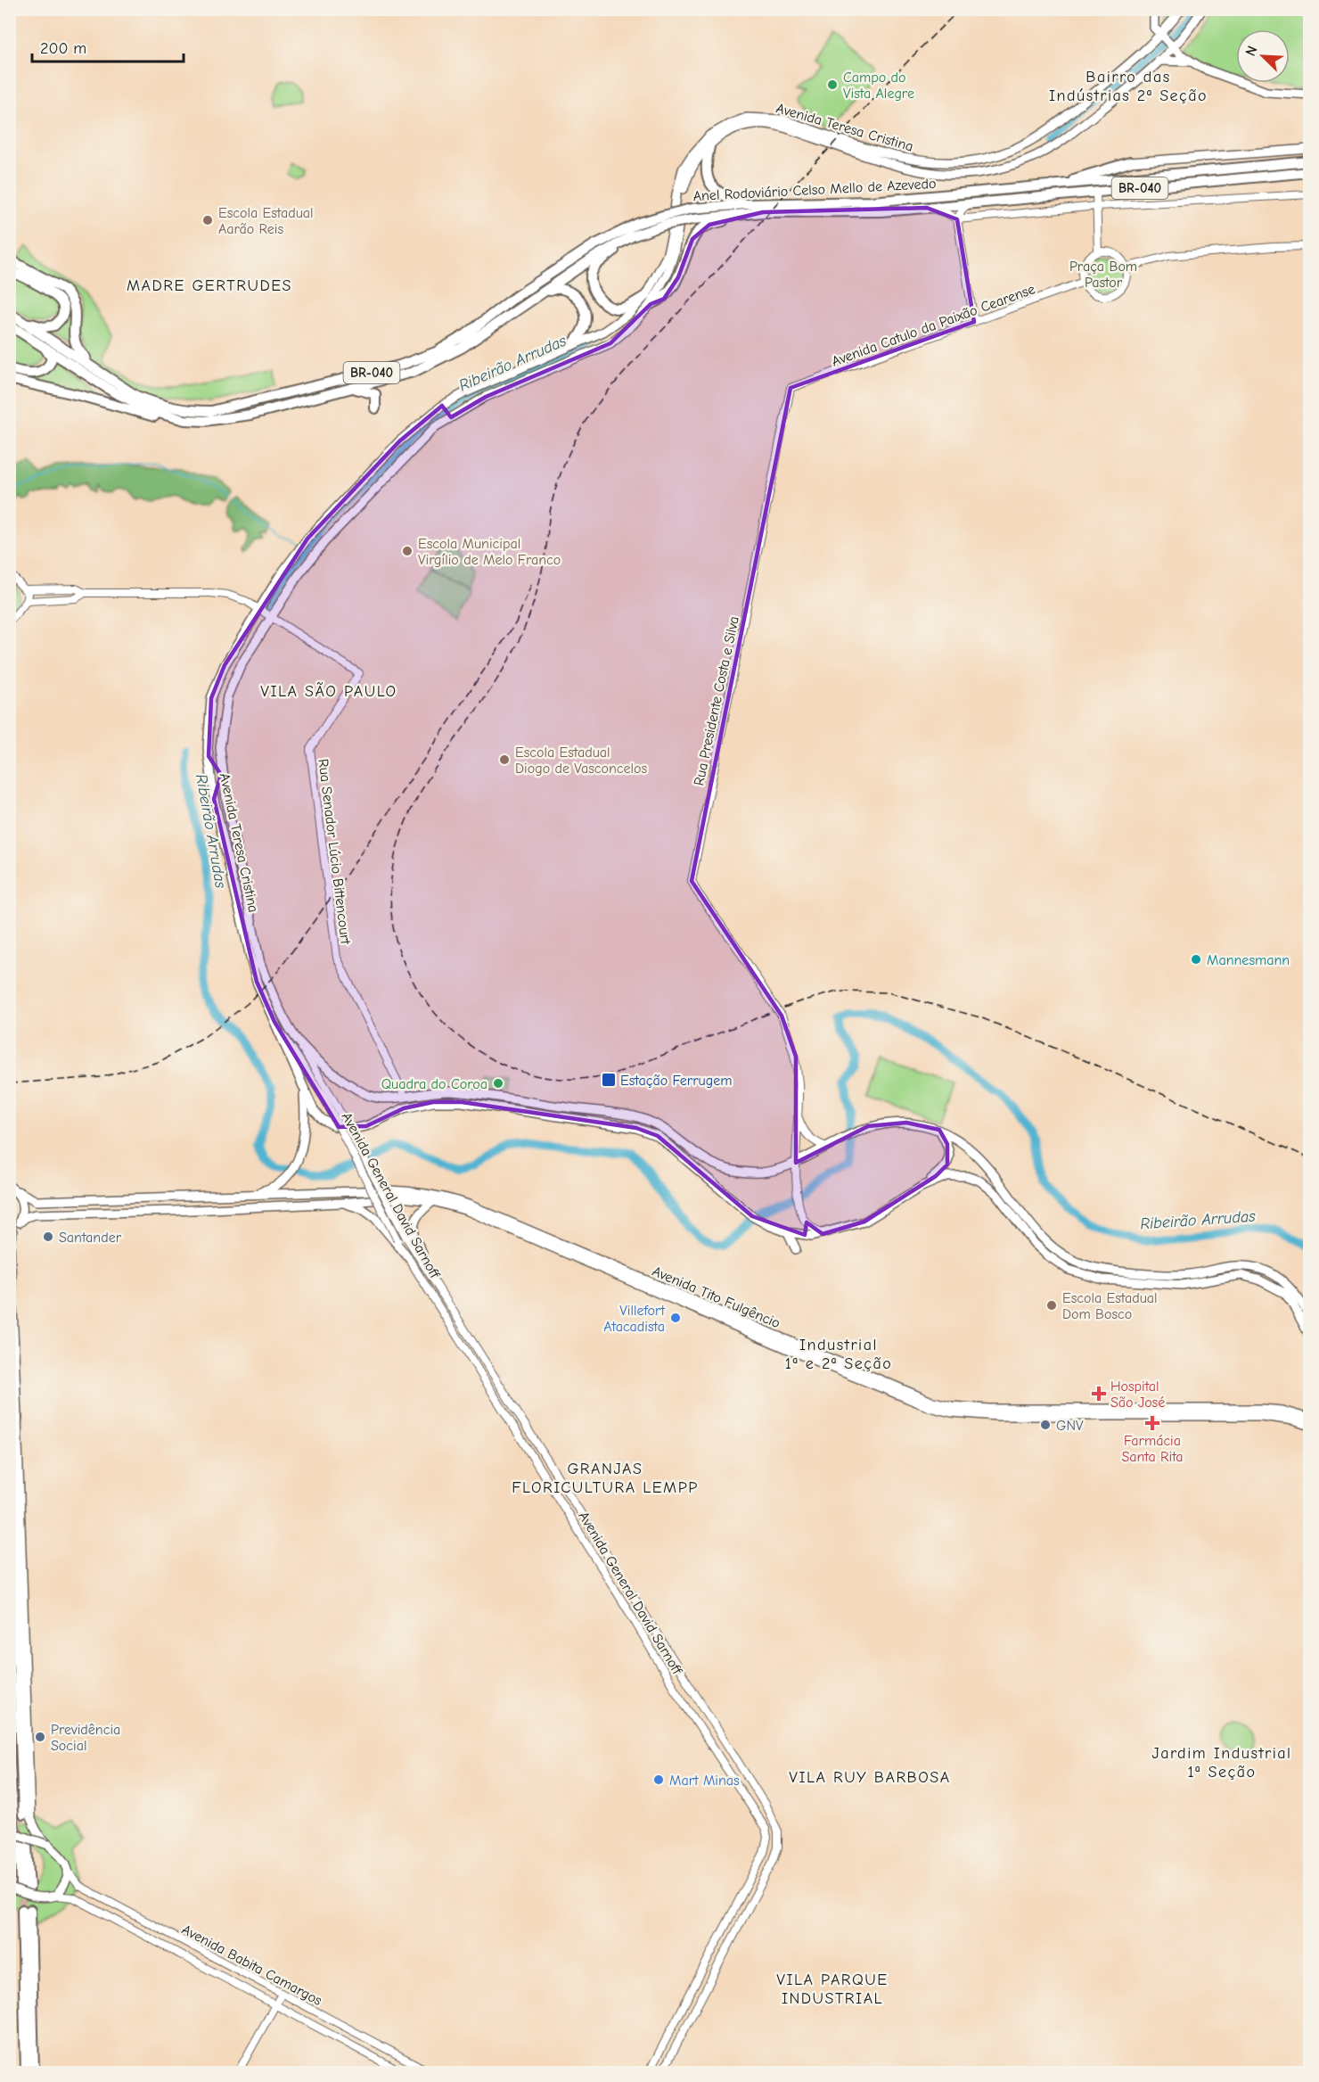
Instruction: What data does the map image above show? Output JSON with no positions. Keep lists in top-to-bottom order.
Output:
{
  "streets": {
    "highway": ["BR-040", "Anel Rodoviário Celso Mello de Azevedo"],
    "main road": ["Avenida Teresa Cristina", "Avenida Tito Fulgêncio"],
    "street": [
      "Avenida Catulo da Paixão Cearense",
      "Rua Presidente Costa e Silva",
      "Rua Senador Lúcio Bittencourt",
      "Avenida General David Sarnoff",
      "Avenida Babita Camargos"
    ]
  },
  "crossings": [
    ["Avenida Teresa Cristina", "Rua Presidente Costa e Silva"],
    ["Avenida Teresa Cristina", "Rua Senador Lúcio Bittencourt"],
    ["Avenida Teresa Cristina", "Avenida General David Sarnoff"],
    ["Avenida Catulo da Paixão Cearense", "Rua Presidente Costa e Silva"]
  ],
  "districts": [
    "Bairro das Indústrias 2ª Seção",
    "MADRE GERTRUDES",
    "VILA SÃO PAULO",
    "Industrial 1ª e 2ª Seção",
    "GRANJAS FLORICULTURA LEMPP",
    "Jardim Industrial 1ª Seção",
    "VILA RUY BARBOSA",
    "VILA PARQUE INDUSTRIAL"
  ],
  "water": ["Ribeirão Arrudas"],
  "parks": ["Praça Bom Pastor"],
  "places": {
    "other": [
      "Campo do Vista Alegre",
      "Escola Estadual Aarão Reis",
      "Escola Municipal Virgílio de Melo Franco",
      "Escola Estadual Diogo de Vasconcelos",
      "Mannesmann",
      "Quadra do Coroa",
      "Santander",
      "Escola Estadual Dom Bosco",
      "Villefort Atacadista",
      "GNV",
      "Previdência Social",
      "Mart Minas"
    ],
    "transit": ["Estação Ferrugem"],
    "health": ["Hospital São José", "Farmácia Santa Rita"]
  },
  "scale_bar": "200 m",
  "north": "top left"
}
